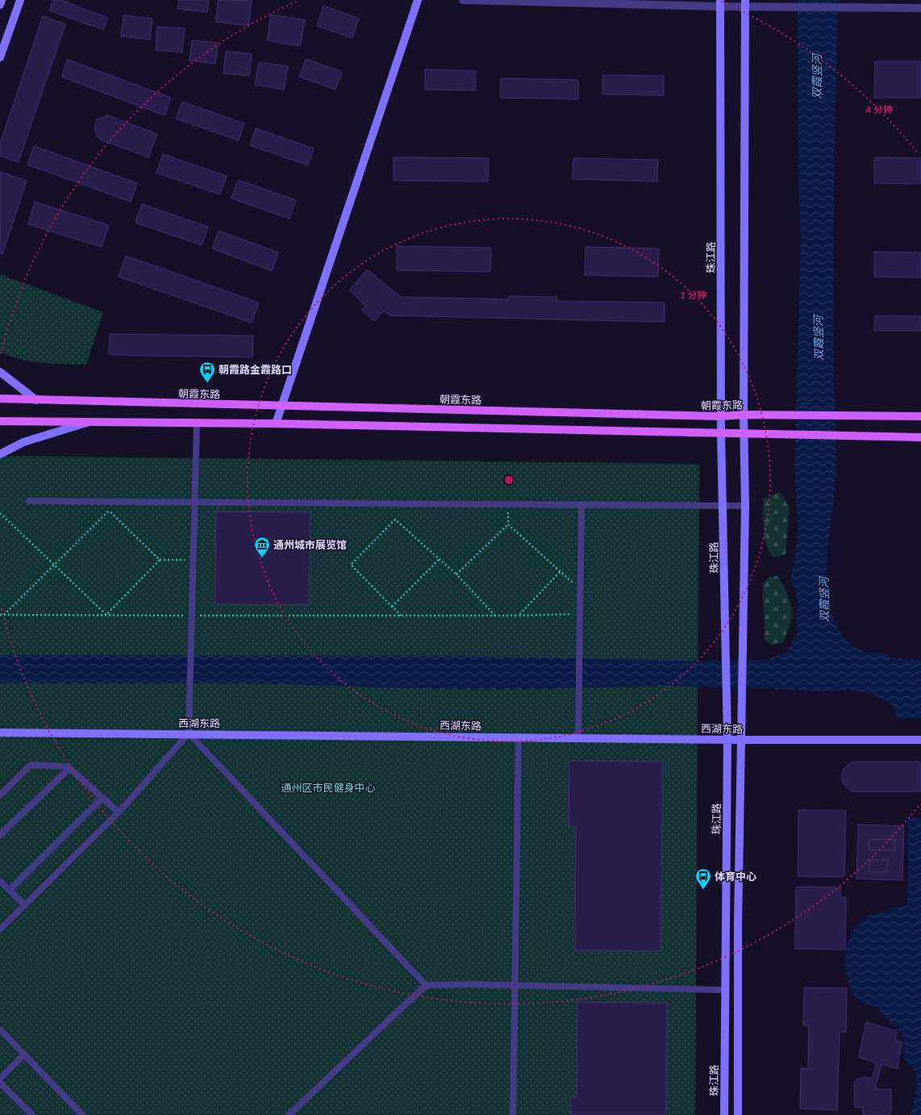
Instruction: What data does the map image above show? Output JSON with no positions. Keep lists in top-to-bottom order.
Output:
{
  "streets": {
    "main road": ["朝霞东路"],
    "street": ["珠江路", "西湖东路"]
  },
  "crossings": [
    ["珠江路", "朝霞东路"],
    ["珠江路", "西湖东路"]
  ],
  "water": ["双霞竖河"],
  "parks": ["通州区市民健身中心"],
  "places": {
    "bus stop": ["朝霞路金霞路口", "体育中心"],
    "museum": ["通州城市展览馆"]
  },
  "rings": ["4 分钟", "2 分钟"]
}
